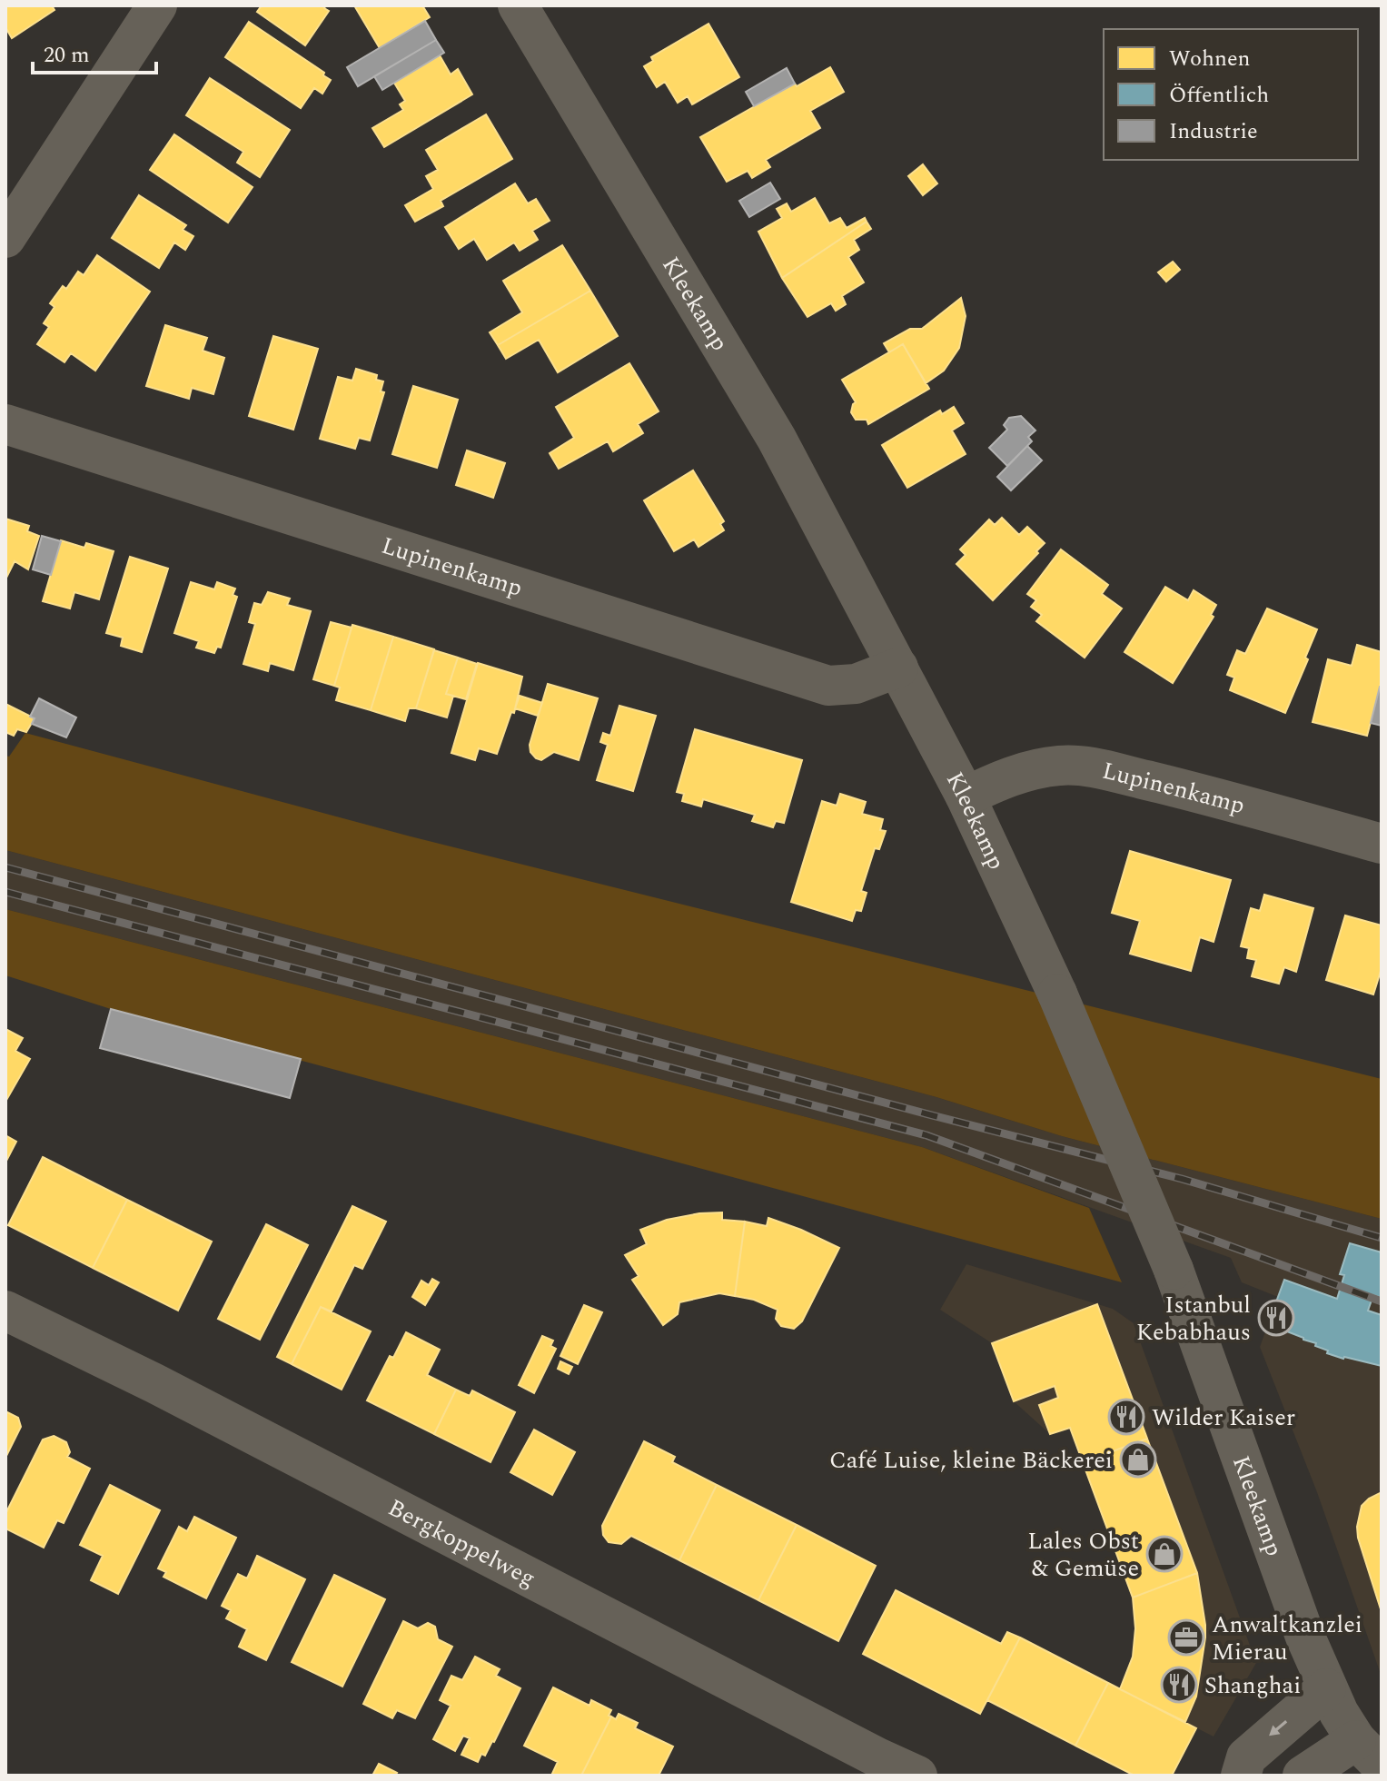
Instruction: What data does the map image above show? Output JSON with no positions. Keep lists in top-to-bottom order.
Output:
{
  "streets": {
    "street": ["Kleekamp", "Lupinenkamp", "Bergkoppelweg"]
  },
  "crossings": [
    ["Kleekamp", "Lupinenkamp"]
  ],
  "places": {
    "restaurant": ["Istanbul Kebabhaus", "Wilder Kaiser", "Shanghai"],
    "shop": ["Café Luise, kleine Bäckerei", "Lales Obst & Gemüse"],
    "office": ["Anwaltkanzlei Mierau"]
  },
  "legend": ["Wohnen", "Öffentlich", "Industrie"],
  "scale_bar": "20 m"
}
